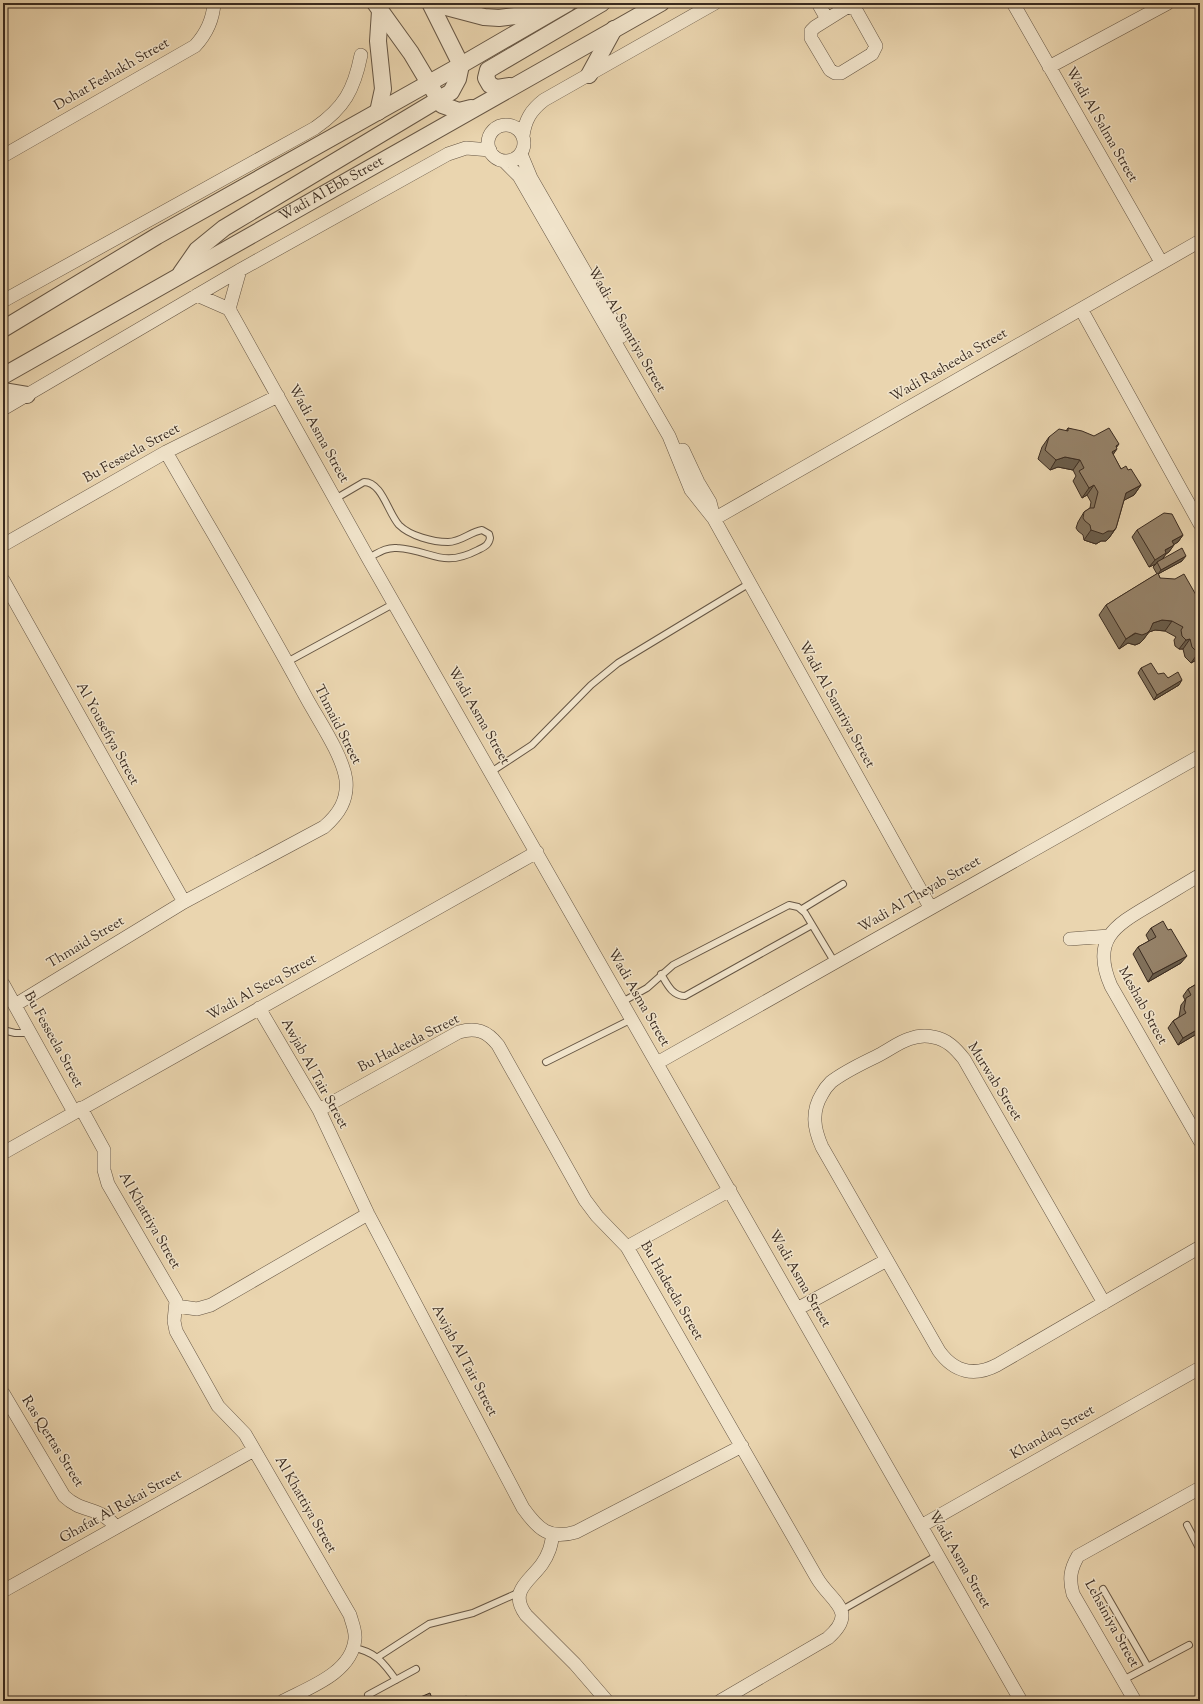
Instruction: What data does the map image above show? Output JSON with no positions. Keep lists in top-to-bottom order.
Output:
{
  "streets": {
    "street": [
      "Dohat Feshakh Street",
      "Wadi Al Salma Street",
      "Wadi Al Ebb Street",
      "Wadi Al Samriya Street",
      "Wadi Rasheeda Street",
      "Wadi Asma Street",
      "Bu Fesseela Street",
      "Thmaid Street",
      "Al Yousefiya Street",
      "Wadi Al Theyab Street",
      "Wadi Al Seeq Street",
      "Meshab Street",
      "Bu Hadeeda Street",
      "Awjab Al Tair Street",
      "Murwab Street",
      "Al Khattiya Street",
      "Khandaq Street",
      "Ras Qertas Street",
      "Ghafat Al Rekai Street",
      "Lehsiniya Street"
    ]
  },
  "crossings": [
    ["Wadi Al Salma Street", "Wadi Rasheeda Street"],
    ["Wadi Al Samriya Street", "Wadi Rasheeda Street"],
    ["Wadi Al Samriya Street", "Wadi Al Theyab Street"],
    ["Wadi Asma Street", "Bu Fesseela Street"],
    ["Wadi Asma Street", "Wadi Al Theyab Street"],
    ["Wadi Asma Street", "Wadi Al Seeq Street"],
    ["Wadi Asma Street", "Khandaq Street"],
    ["Bu Fesseela Street", "Thmaid Street"],
    ["Bu Fesseela Street", "Wadi Al Seeq Street"],
    ["Bu Fesseela Street", "Al Khattiya Street"],
    ["Thmaid Street", "Al Yousefiya Street"],
    ["Wadi Al Seeq Street", "Awjab Al Tair Street"],
    ["Wadi Al Seeq Street", "Al Khattiya Street"],
    ["Bu Hadeeda Street", "Awjab Al Tair Street"],
    ["Al Khattiya Street", "Ghafat Al Rekai Street"],
    ["Ras Qertas Street", "Ghafat Al Rekai Street"]
  ]
}
